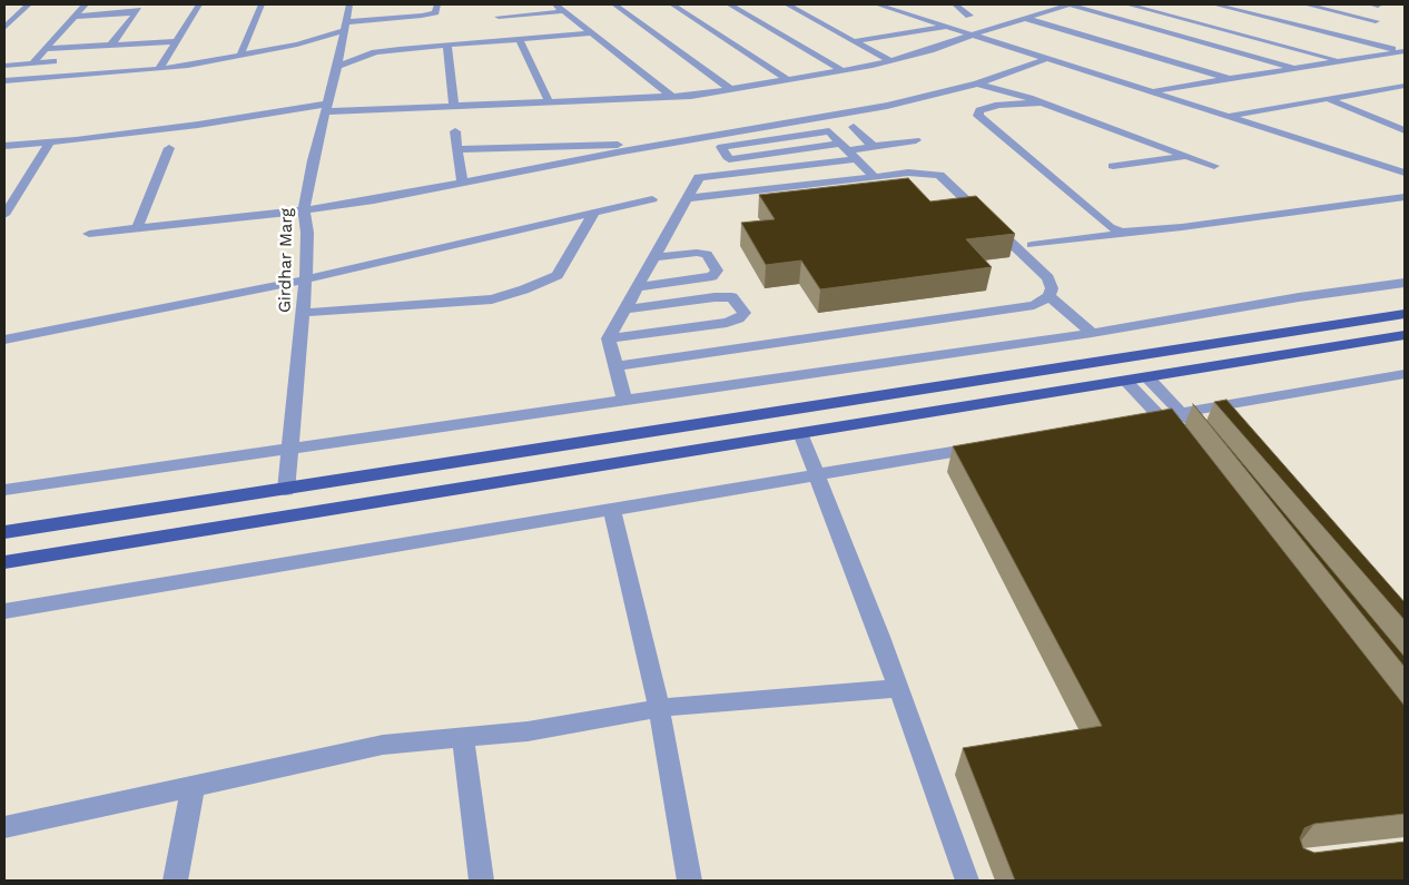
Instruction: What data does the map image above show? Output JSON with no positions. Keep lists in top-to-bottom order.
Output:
{
  "streets": {
    "street": ["Girdhar Marg"]
  }
}
